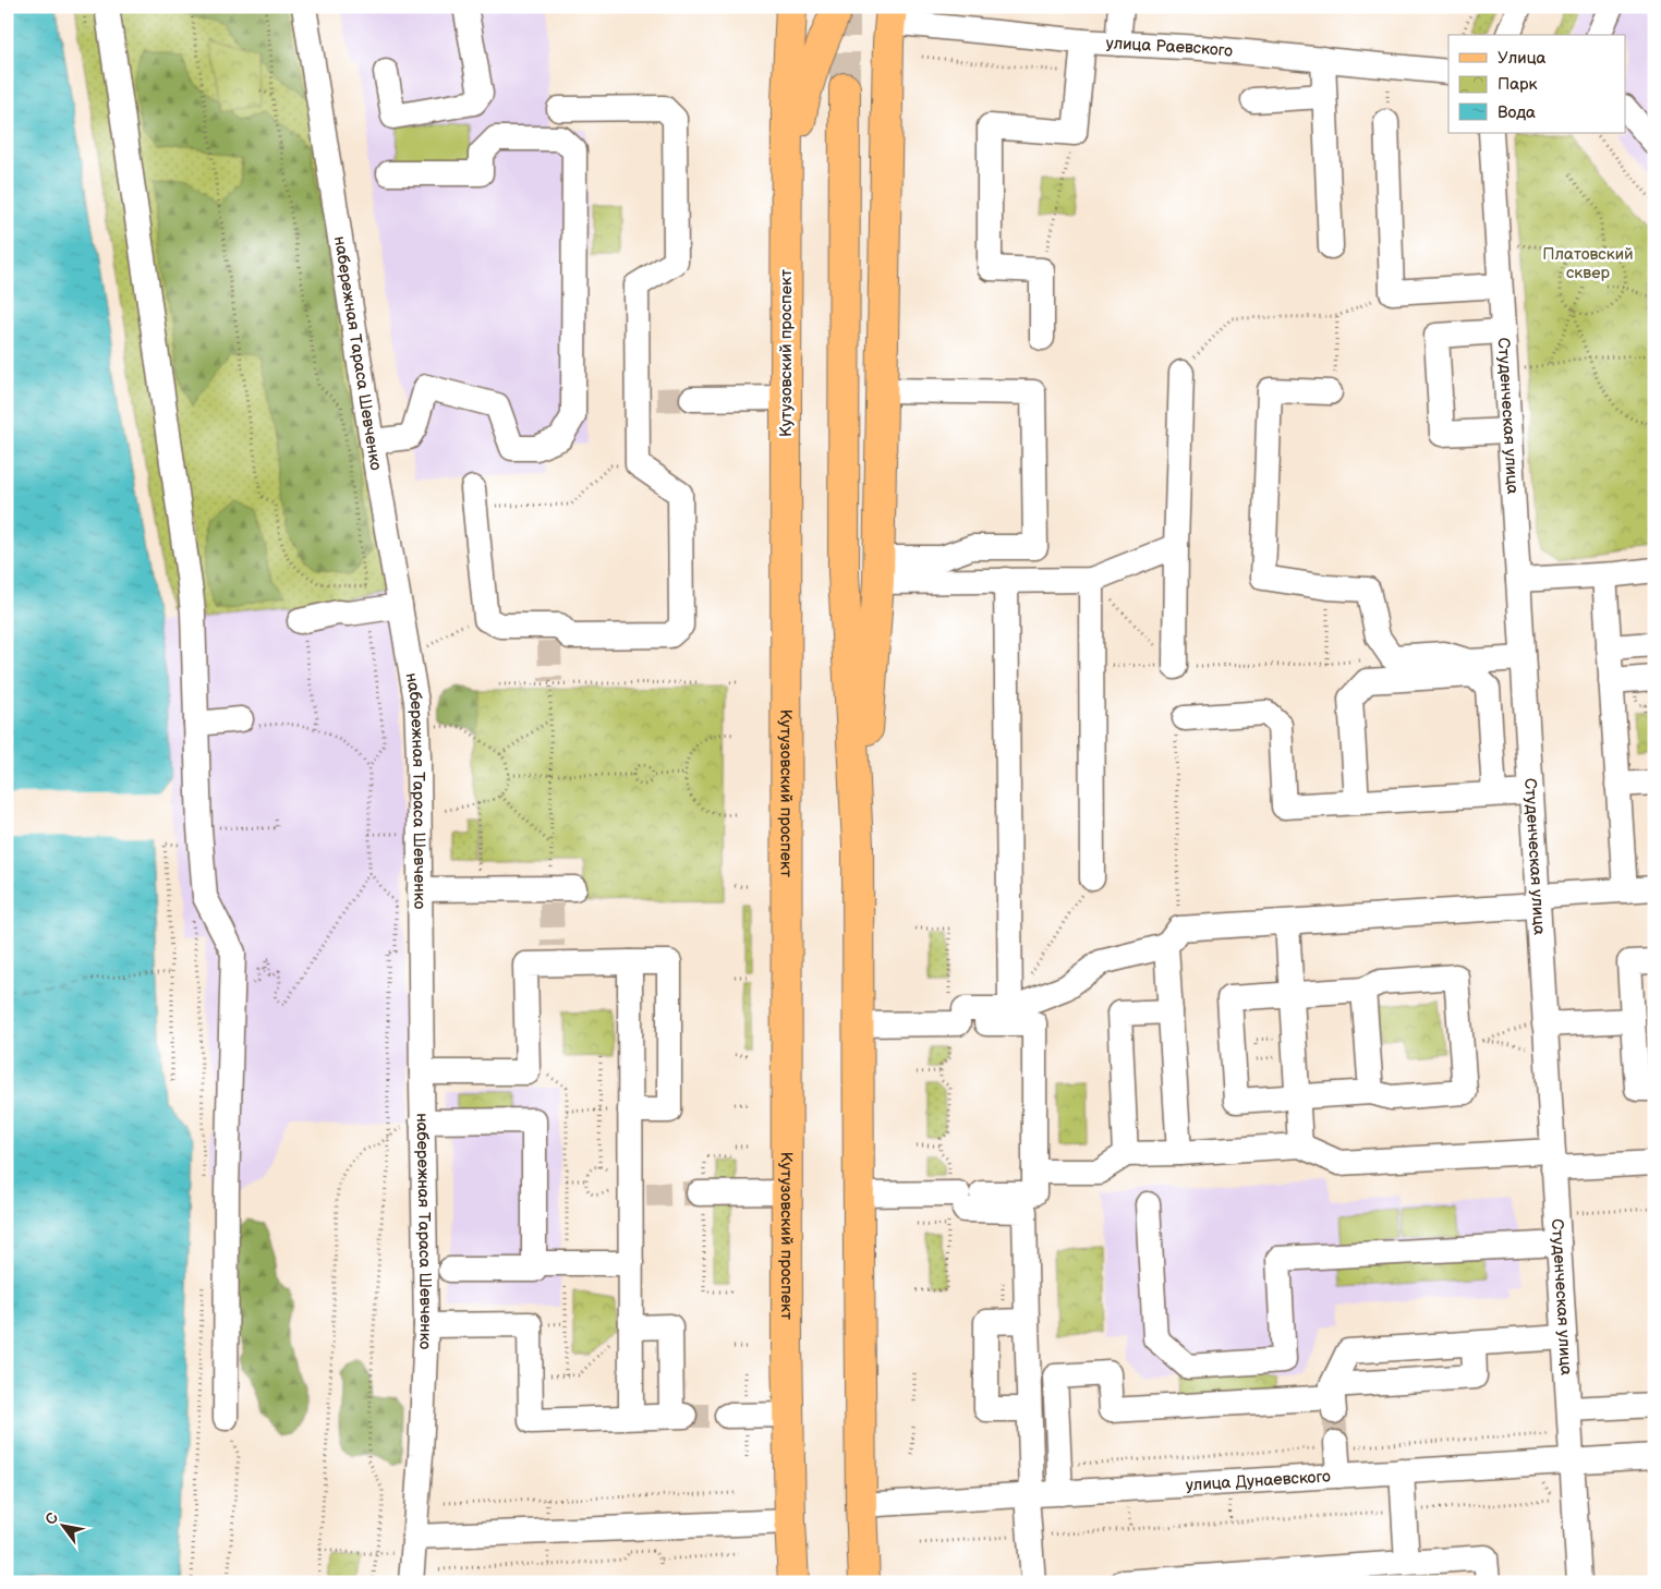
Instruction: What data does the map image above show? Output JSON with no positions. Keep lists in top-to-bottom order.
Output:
{
  "streets": {
    "main road": ["Кутузовский проспект"],
    "street": [
      "улица Раевского",
      "набережная Тараса Шевченко",
      "Студенческая улица",
      "улица Дунаевского"
    ]
  },
  "crossings": [
    ["Студенческая улица", "улица Дунаевского"]
  ],
  "parks": ["Платовский сквер"],
  "legend": ["Улица", "Парк", "Вода"],
  "north": "top left"
}
